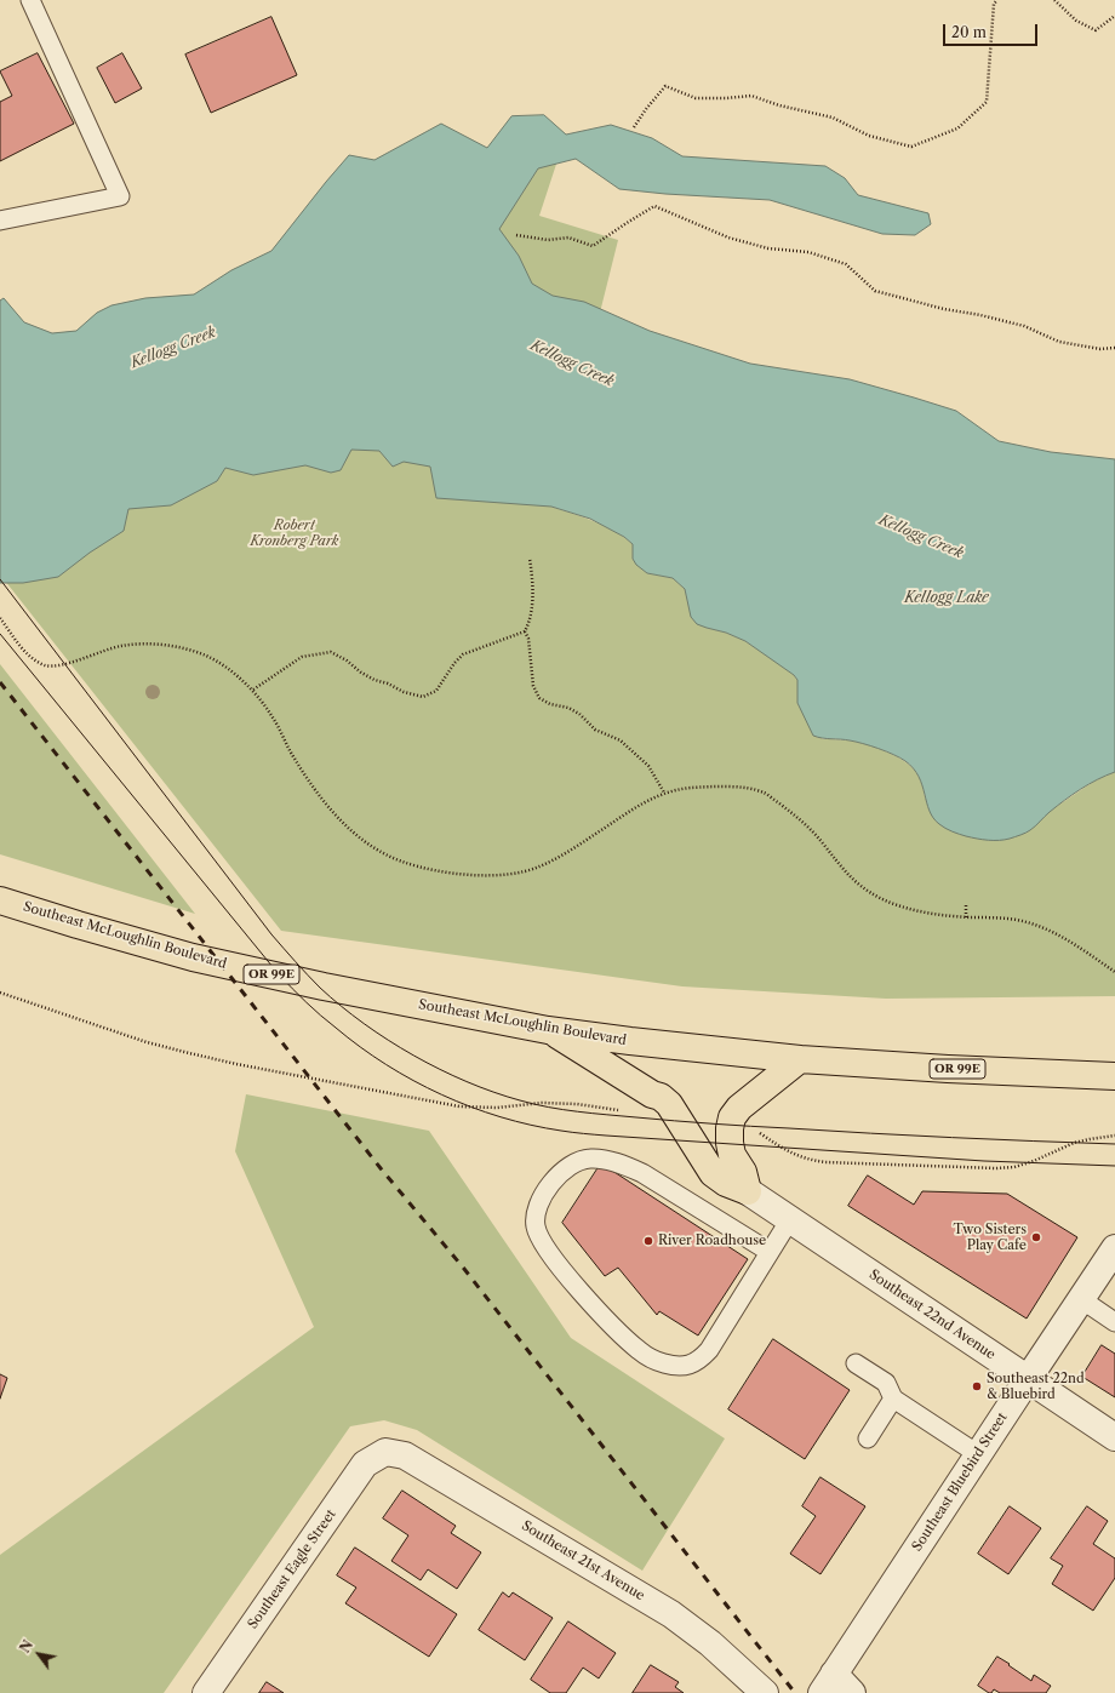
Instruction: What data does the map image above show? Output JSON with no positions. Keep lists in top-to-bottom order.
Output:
{
  "streets": {
    "main road": ["Southeast McLoughlin Boulevard", "OR 99E"],
    "street": [
      "Southeast 22nd Avenue",
      "Southeast Bluebird Street",
      "Southeast 21st Avenue",
      "Southeast Eagle Street"
    ]
  },
  "crossings": [
    ["Southeast 22nd Avenue", "Southeast Bluebird Street"],
    ["Southeast 21st Avenue", "Southeast Eagle Street"]
  ],
  "water": ["Kellogg Creek", "Kellogg Lake"],
  "parks": ["Robert Kronberg Park"],
  "places": ["Two Sisters Play Cafe", "River Roadhouse", "Southeast 22nd & Bluebird"],
  "scale_bar": "20 m",
  "north": "top left"
}
